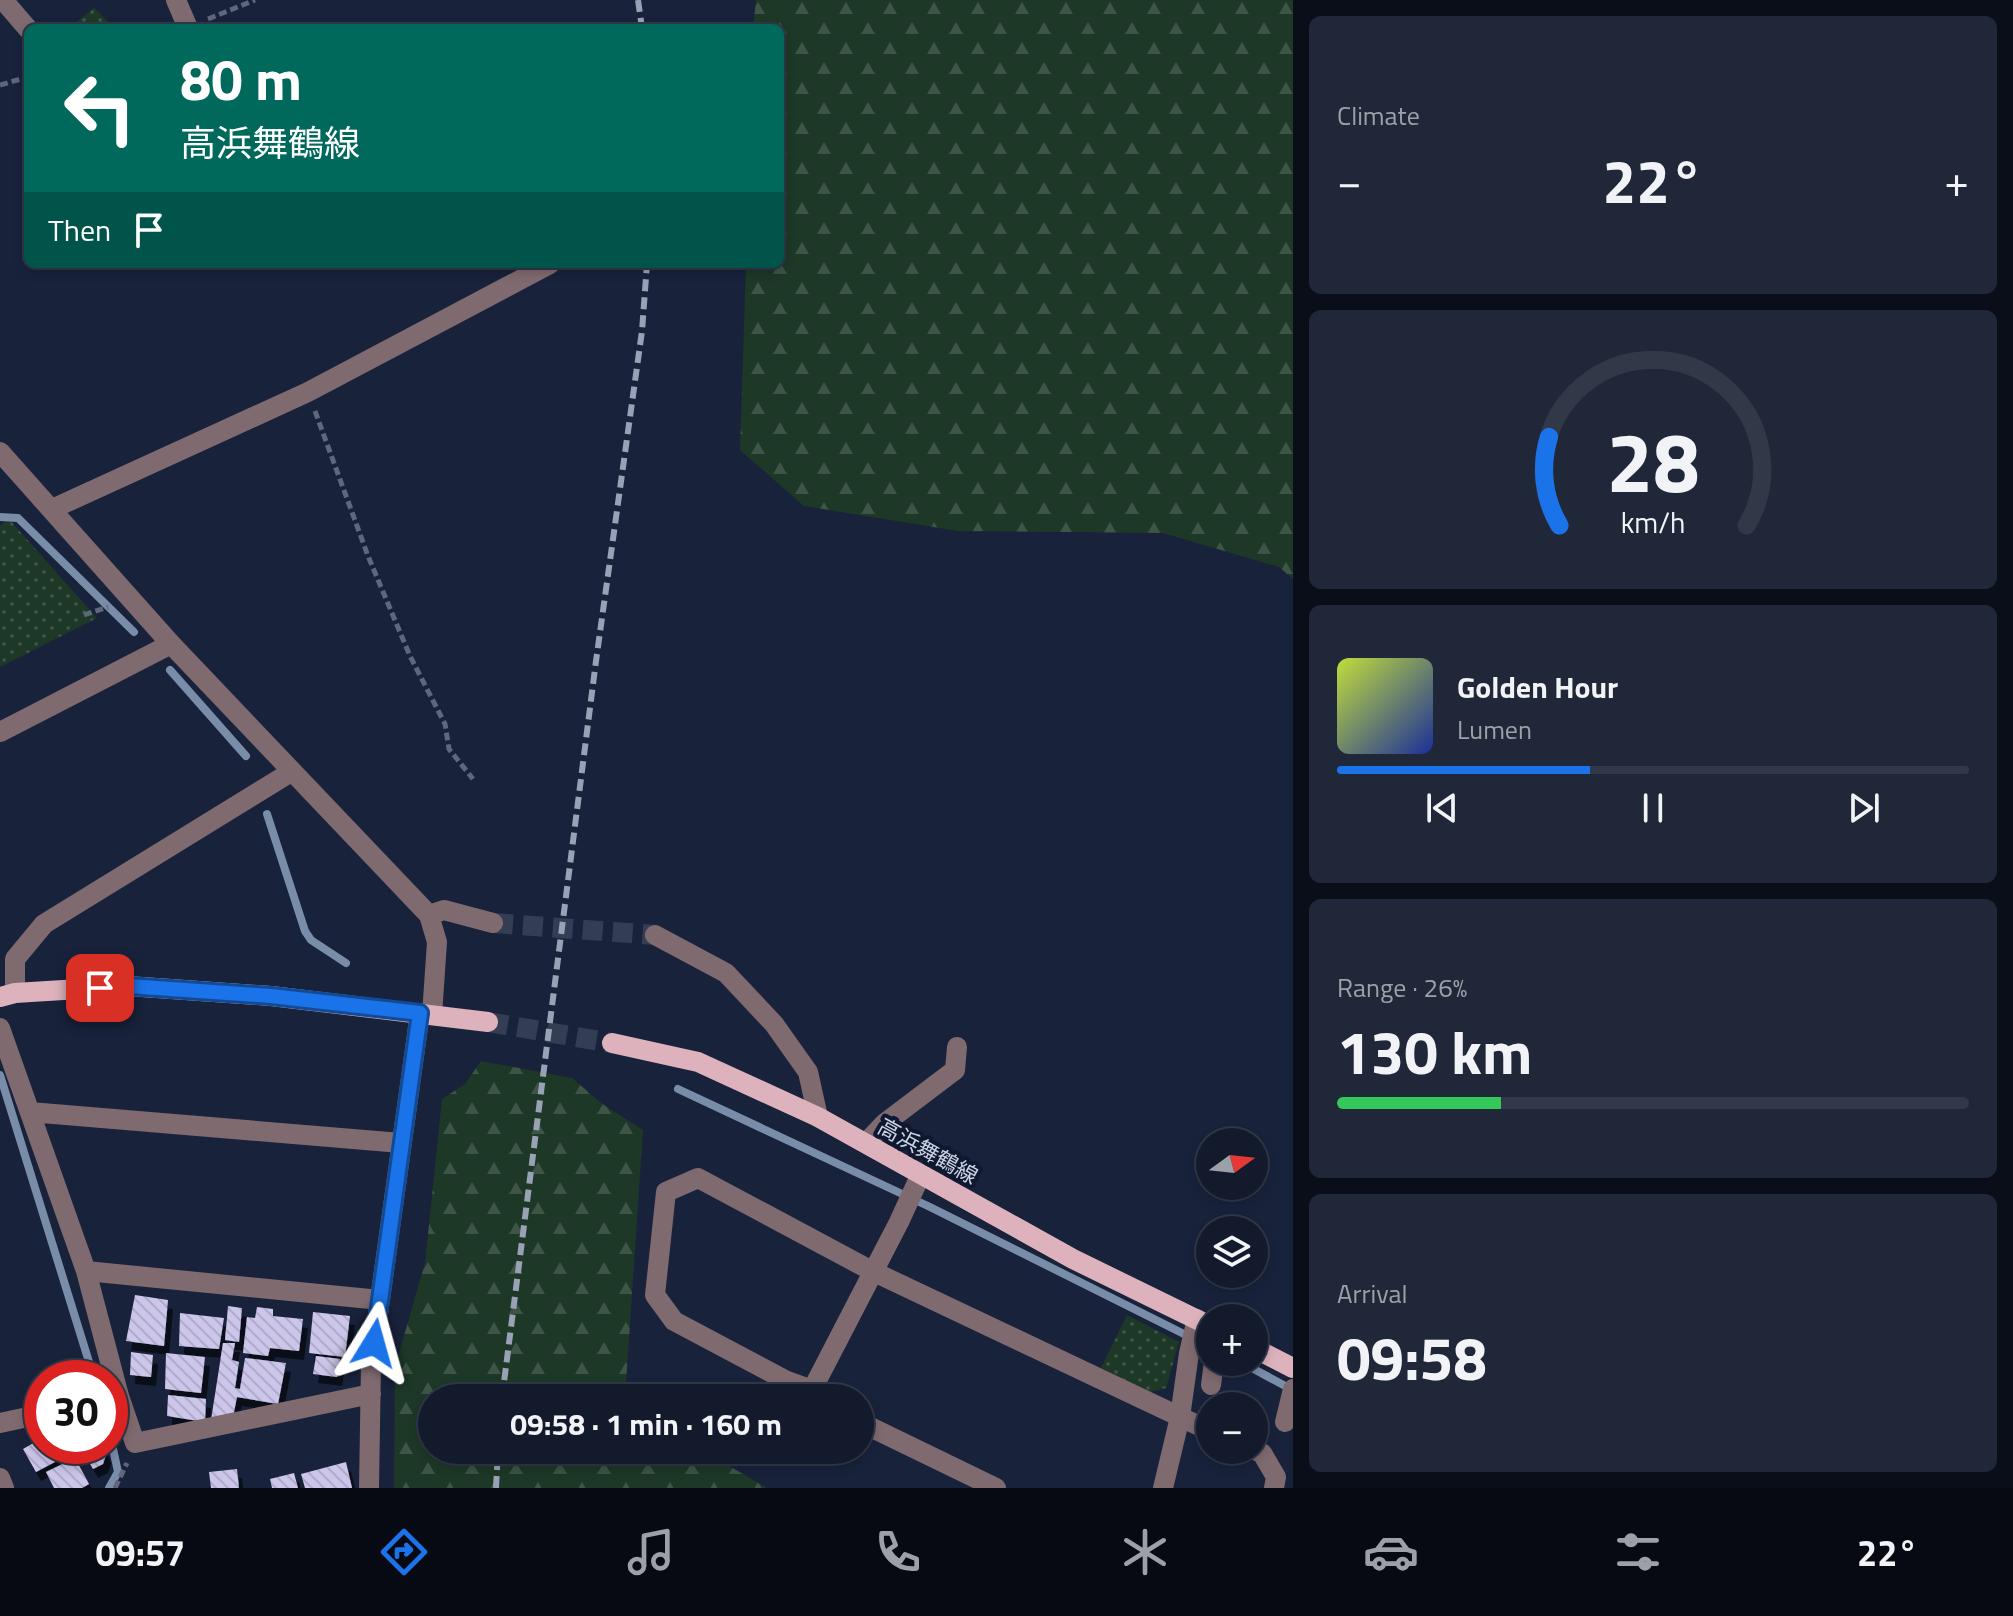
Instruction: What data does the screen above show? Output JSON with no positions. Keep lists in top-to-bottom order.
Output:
{
  "streets": {
    "main road": ["高浜舞鶴線"]
  },
  "north": "right",
  "page": {
    "tile": [
      "Climate",
      ["Range · 26%", "130 km"],
      ["Arrival", "09:58"]
    ],
    "turn": ["80 m", "高浜舞鶴線"],
    "heat": ["−", "22°", "+"],
    "then": "Then",
    "song": ["Golden Hour", "Lumen"],
    "map_buttons": ["+", "−"],
    "limit": "30",
    "trip": "09:58 · 1 min · 160 m",
    "tabs": ["09:57", "22°"],
    "gauge": ["28", "km/h"]
  }
}
